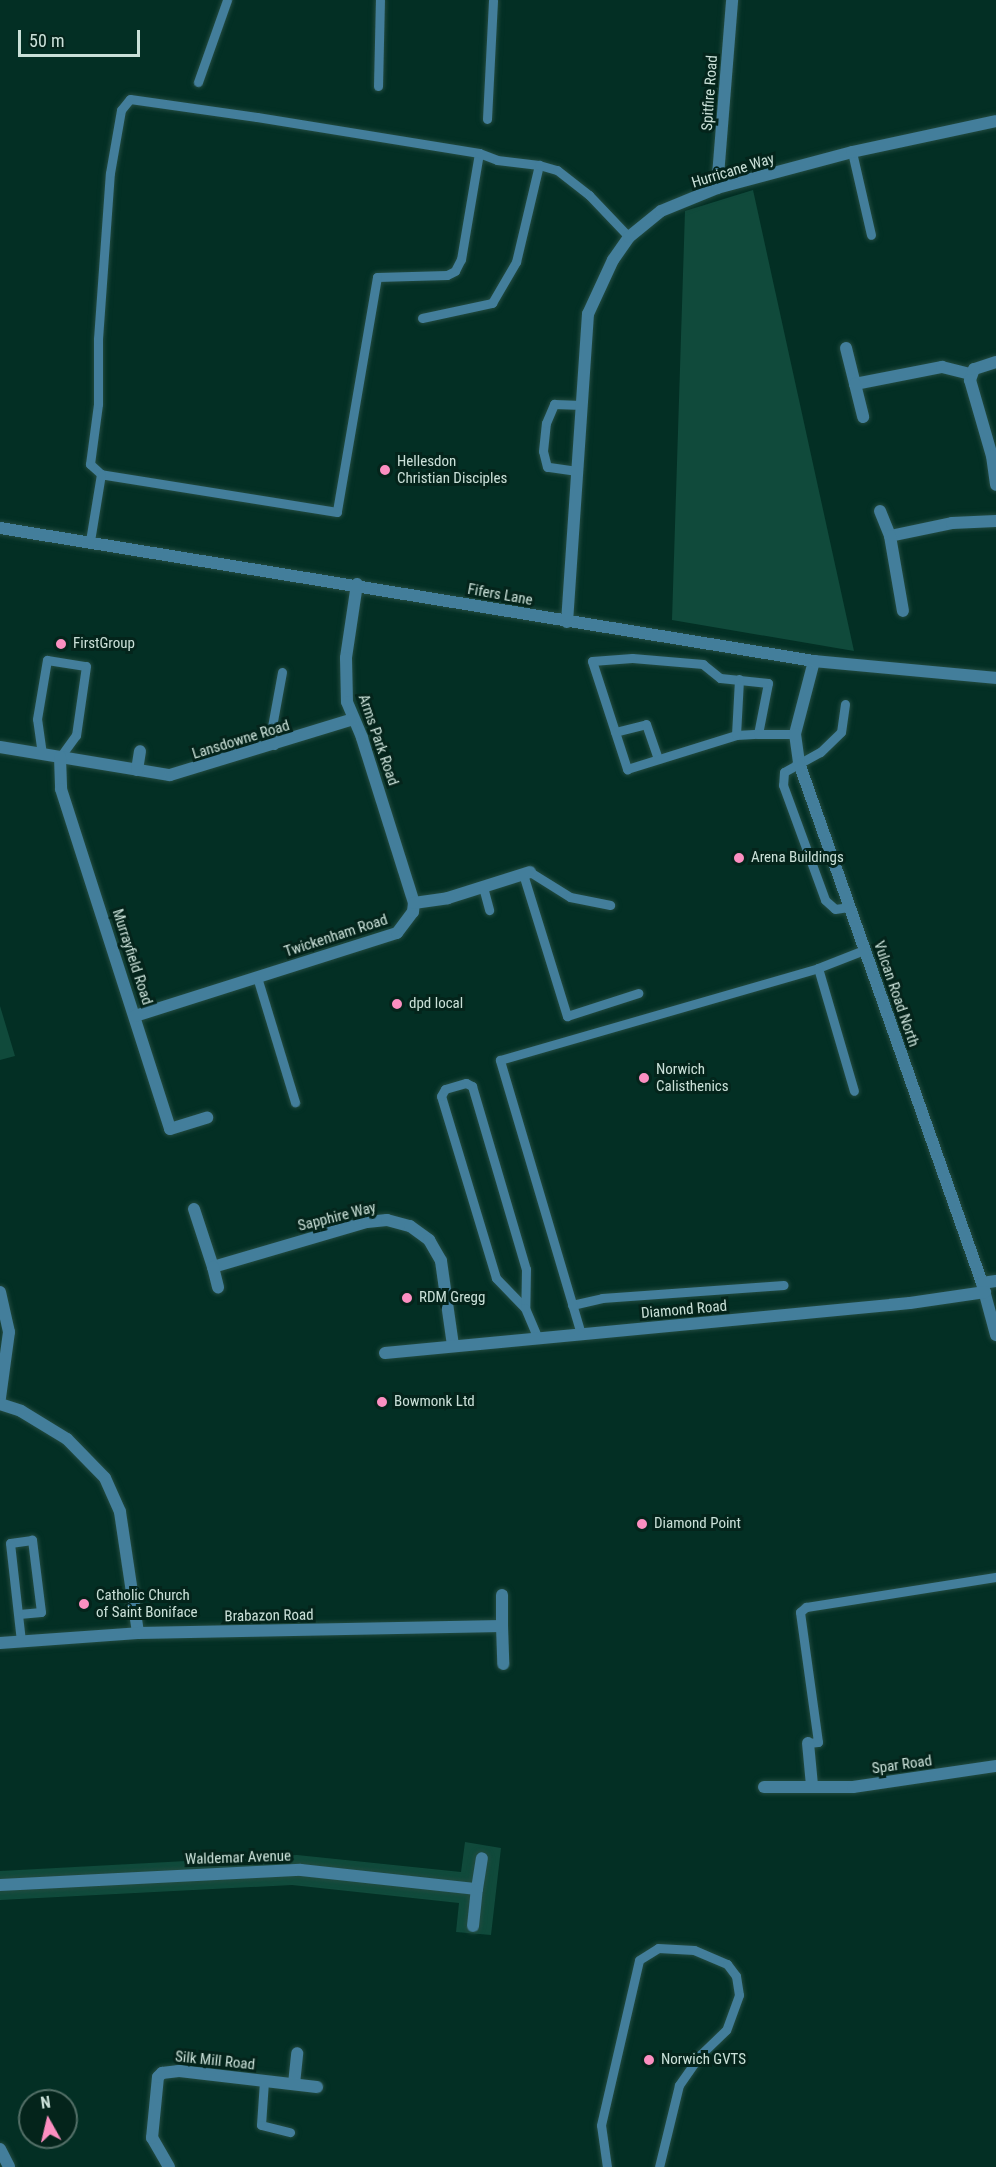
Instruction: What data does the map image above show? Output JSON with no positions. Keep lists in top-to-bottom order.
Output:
{
  "streets": {
    "street": [
      "Spitfire Road",
      "Hurricane Way",
      "Fifers Lane",
      "Lansdowne Road",
      "Arms Park Road",
      "Twickenham Road",
      "Murrayfield Road",
      "Vulcan Road North",
      "Sapphire Way",
      "Diamond Road",
      "Brabazon Road",
      "Spar Road",
      "Waldemar Avenue",
      "Silk Mill Road"
    ]
  },
  "crossings": [
    ["Spitfire Road", "Hurricane Way"],
    ["Hurricane Way", "Fifers Lane"],
    ["Fifers Lane", "Arms Park Road"],
    ["Fifers Lane", "Vulcan Road North"],
    ["Lansdowne Road", "Arms Park Road"],
    ["Lansdowne Road", "Murrayfield Road"],
    ["Arms Park Road", "Twickenham Road"],
    ["Twickenham Road", "Murrayfield Road"],
    ["Vulcan Road North", "Diamond Road"],
    ["Sapphire Way", "Diamond Road"]
  ],
  "places": [
    "Hellesdon Christian Disciples",
    "FirstGroup",
    "Arena Buildings",
    "dpd local",
    "Norwich Calisthenics",
    "RDM Gregg",
    "Bowmonk Ltd",
    "Diamond Point",
    "Catholic Church of Saint Boniface",
    "Norwich GVTS"
  ],
  "scale_bar": "50 m",
  "north": "top"
}
